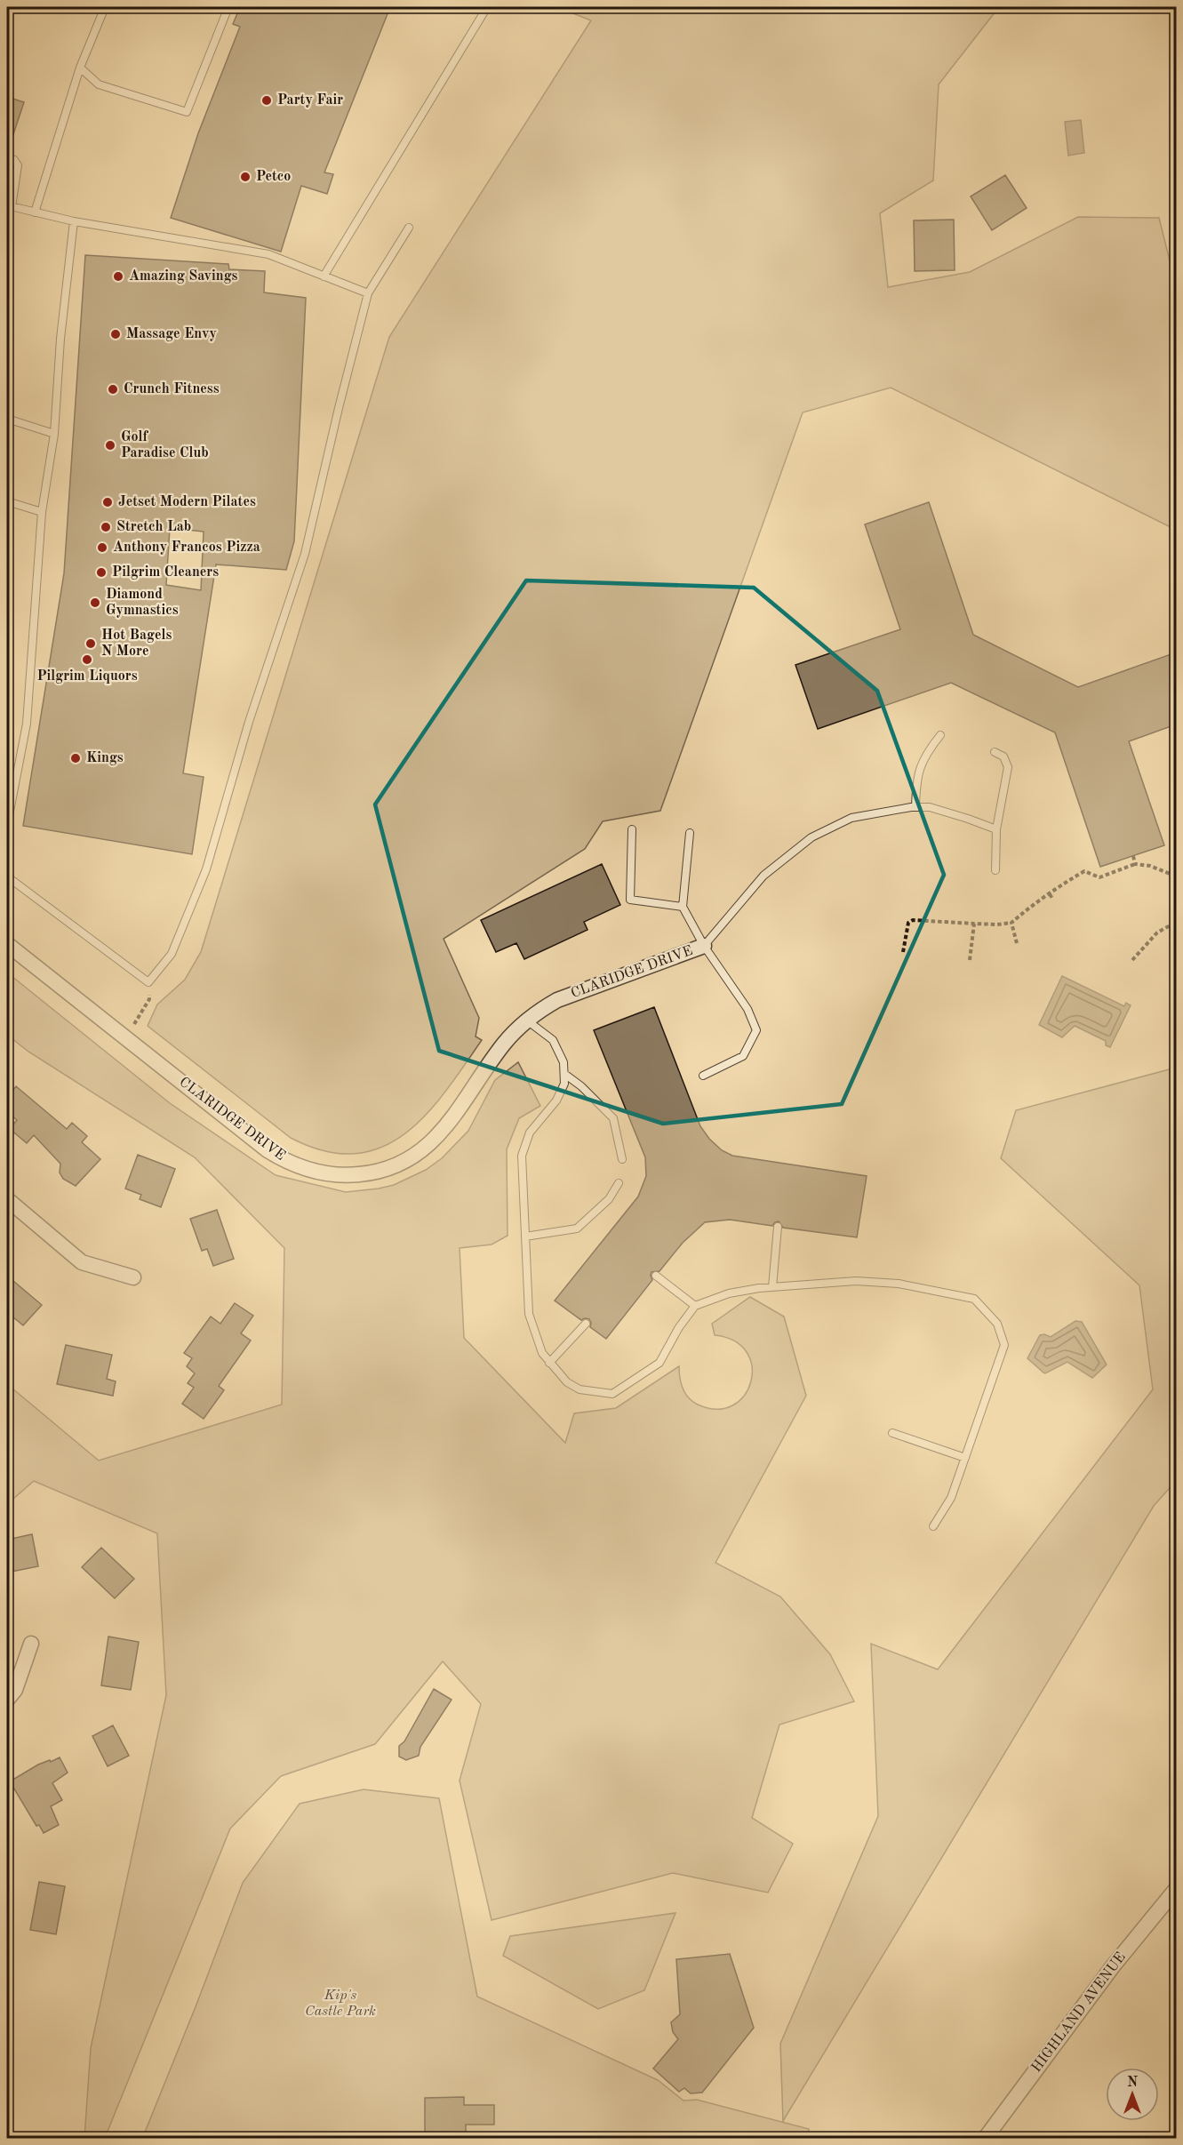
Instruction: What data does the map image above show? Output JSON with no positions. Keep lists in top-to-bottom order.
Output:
{
  "streets": {
    "street": ["CLARIDGE DRIVE", "HIGHLAND AVENUE"]
  },
  "parks": ["Kip's Castle Park"],
  "places": [
    "Party Fair",
    "Petco",
    "Amazing Savings",
    "Massage Envy",
    "Crunch Fitness",
    "Golf Paradise Club",
    "Jetset Modern Pilates",
    "Stretch Lab",
    "Anthony Francos Pizza",
    "Pilgrim Cleaners",
    "Diamond Gymnastics",
    "Hot Bagels N More",
    "Pilgrim Liquors",
    "Kings"
  ],
  "north": "top"
}
